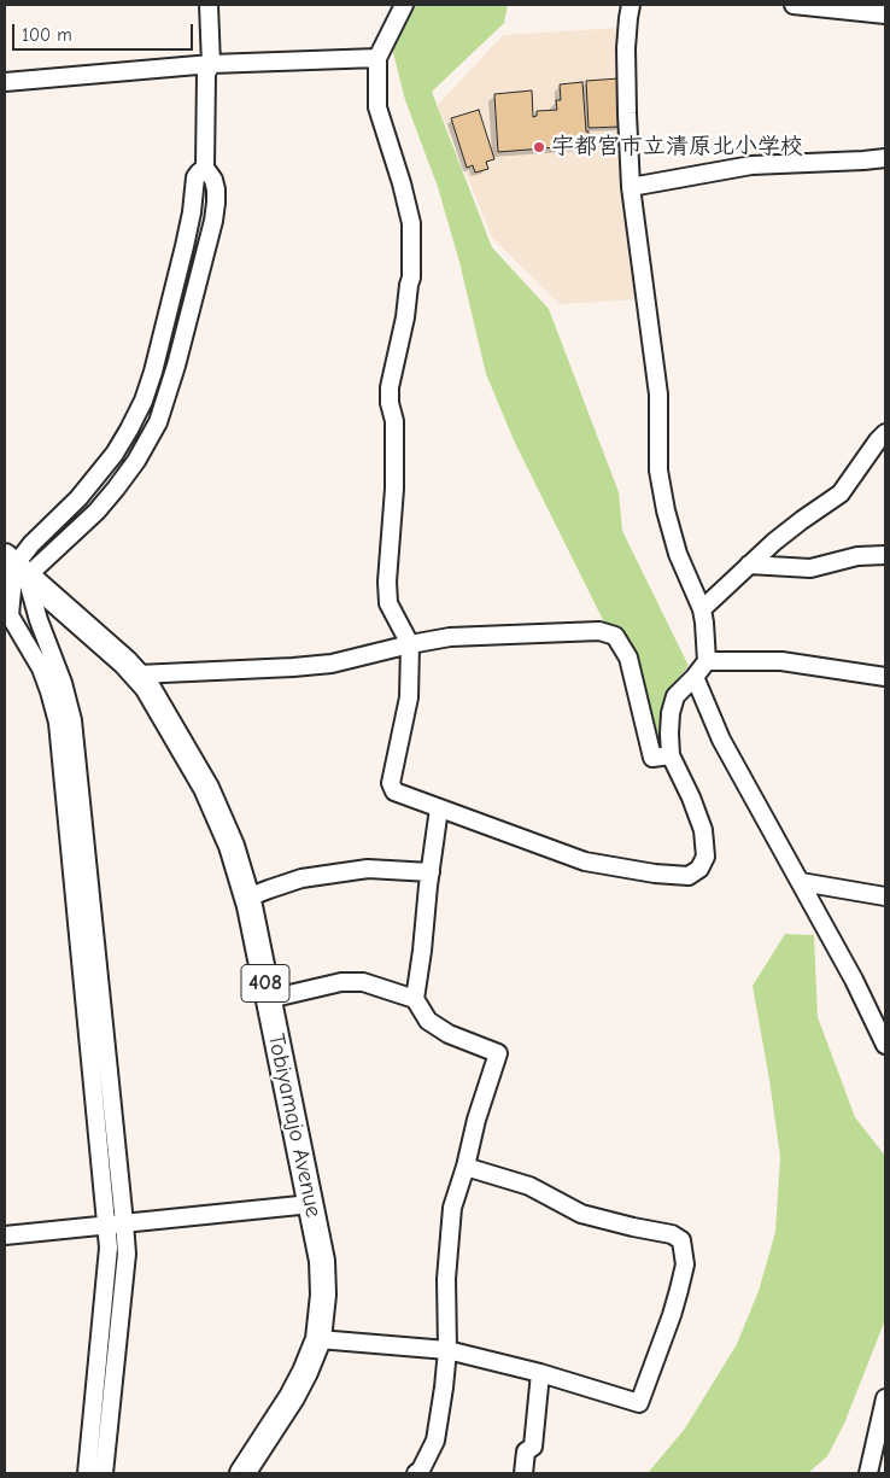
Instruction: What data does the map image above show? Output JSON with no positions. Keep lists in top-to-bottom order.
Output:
{
  "streets": {
    "highway": ["408", "Tobiyamajo Avenue"]
  },
  "places": ["宇都宮市立清原北小学校"],
  "scale_bar": "100 m"
}
